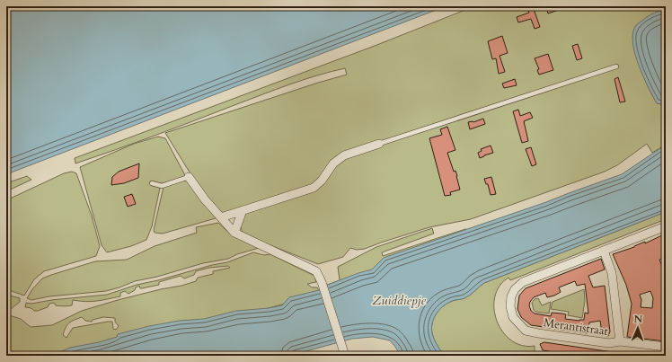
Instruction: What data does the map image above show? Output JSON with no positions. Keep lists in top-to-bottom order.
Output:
{
  "streets": {
    "street": ["Merantistraat"]
  },
  "water": ["Zuiddiepje"],
  "north": "top"
}
